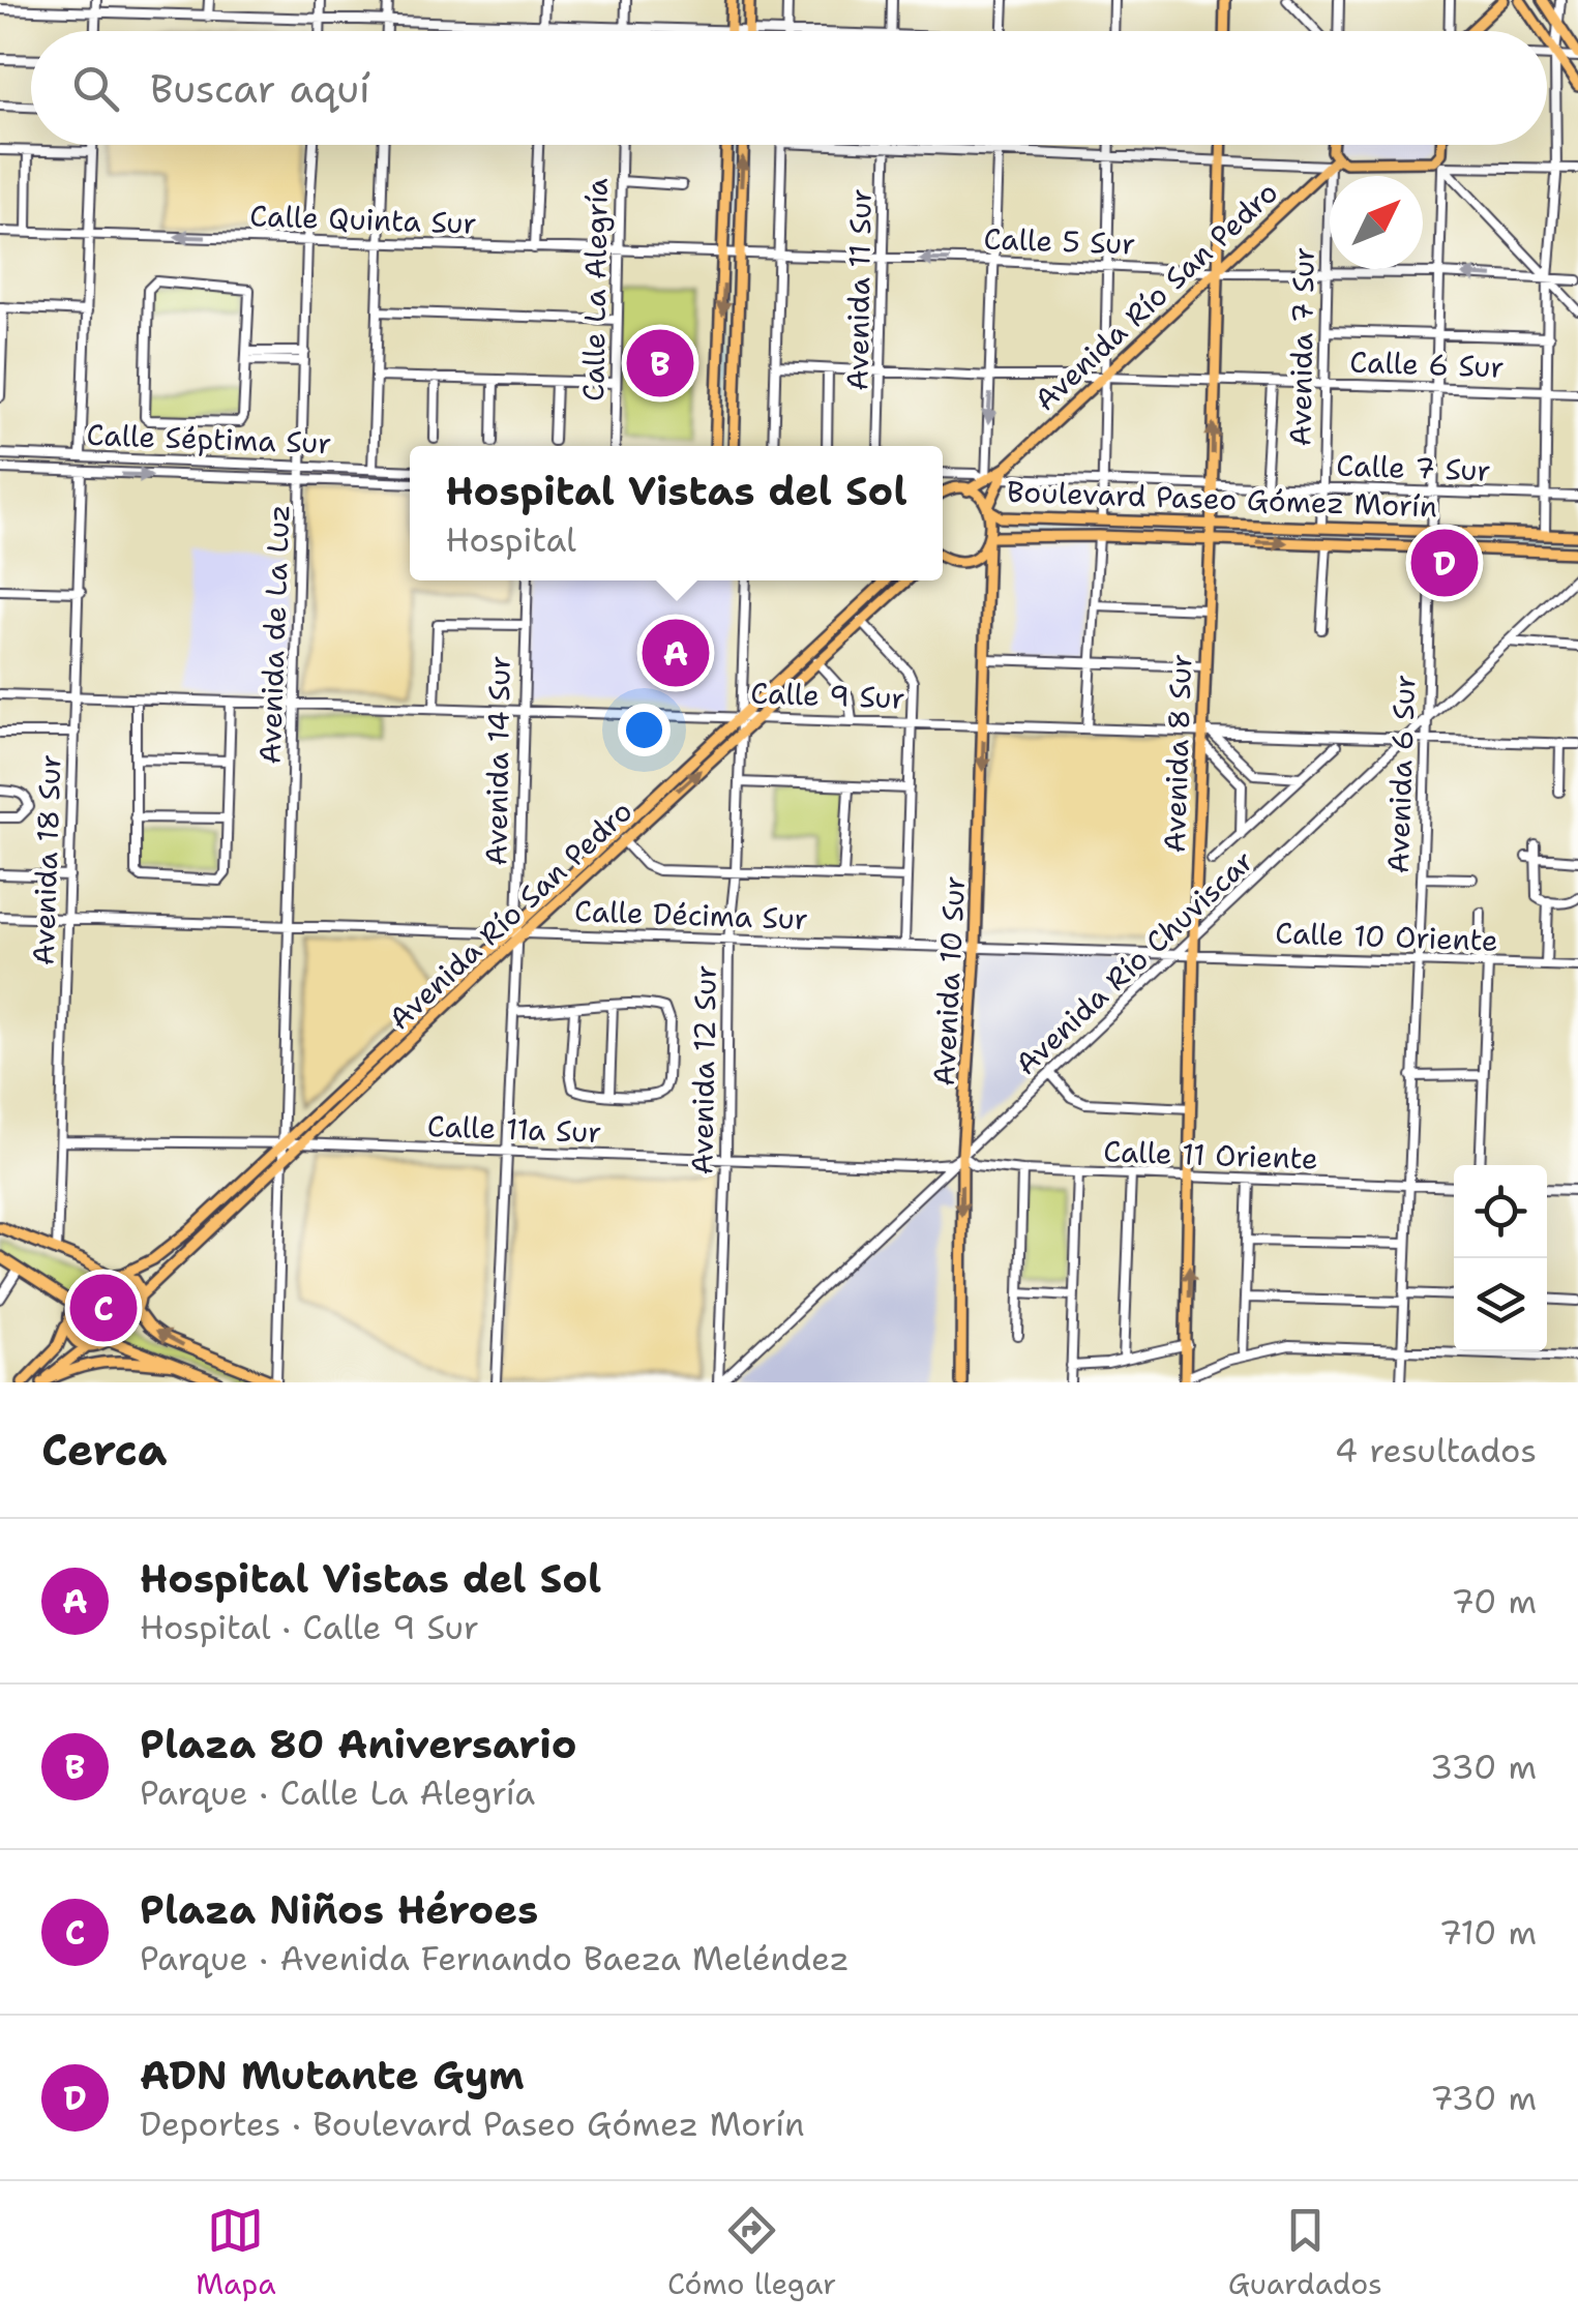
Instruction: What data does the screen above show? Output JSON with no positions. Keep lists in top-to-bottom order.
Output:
{
  "streets": {
    "main road": [
      "Avenida Río San Pedro",
      "Avenida 7 Sur",
      "Boulevard Paseo Gómez Morín",
      "Avenida 8 Sur",
      "Avenida 6 Sur",
      "Avenida 10 Sur"
    ],
    "street": [
      "Calle Quinta Sur",
      "Calle 5 Sur",
      "Calle La Alegría",
      "Avenida 11 Sur",
      "Calle 6 Sur",
      "Calle Séptima Sur",
      "Calle 7 Sur",
      "Avenida de La Luz",
      "Calle 9 Sur",
      "Avenida 14 Sur",
      "Avenida 18 Sur",
      "Calle Décima Sur",
      "Calle 10 Oriente",
      "Avenida Río Chuviscar",
      "Avenida 12 Sur",
      "Calle 11a Sur",
      "Calle 11 Oriente"
    ]
  },
  "crossings": [
    ["Calle Quinta Sur", "Calle 5 Sur"],
    ["Calle Quinta Sur", "Calle La Alegría"],
    ["Calle Quinta Sur", "Avenida de La Luz"],
    ["Calle 5 Sur", "Avenida 11 Sur"],
    ["Calle 5 Sur", "Avenida Río San Pedro"],
    ["Calle 5 Sur", "Avenida 7 Sur"],
    ["Calle 5 Sur", "Avenida 8 Sur"],
    ["Calle 5 Sur", "Avenida 6 Sur"],
    ["Avenida 11 Sur", "Calle 6 Sur"],
    ["Avenida Río San Pedro", "Avenida 7 Sur"],
    ["Avenida Río San Pedro", "Calle 6 Sur"],
    ["Avenida Río San Pedro", "Calle 7 Sur"],
    ["Avenida Río San Pedro", "Boulevard Paseo Gómez Morín"],
    ["Avenida Río San Pedro", "Avenida de La Luz"],
    ["Avenida Río San Pedro", "Calle 9 Sur"],
    ["Avenida Río San Pedro", "Avenida 8 Sur"],
    ["Avenida Río San Pedro", "Avenida 14 Sur"],
    ["Avenida Río San Pedro", "Calle Décima Sur"],
    ["Avenida Río San Pedro", "Avenida 10 Sur"],
    ["Avenida Río San Pedro", "Avenida 12 Sur"],
    ["Avenida Río San Pedro", "Calle 11a Sur"],
    ["Avenida 7 Sur", "Calle 6 Sur"],
    ["Avenida 7 Sur", "Calle 7 Sur"],
    ["Avenida 7 Sur", "Boulevard Paseo Gómez Morín"],
    ["Calle 6 Sur", "Avenida 8 Sur"],
    ["Calle 6 Sur", "Avenida 6 Sur"],
    ["Calle Séptima Sur", "Avenida de La Luz"],
    ["Calle Séptima Sur", "Avenida 18 Sur"],
    ["Calle 7 Sur", "Avenida 8 Sur"],
    ["Calle 7 Sur", "Avenida 6 Sur"],
    ["Boulevard Paseo Gómez Morín", "Avenida 8 Sur"],
    ["Boulevard Paseo Gómez Morín", "Avenida 6 Sur"],
    ["Avenida de La Luz", "Calle 9 Sur"],
    ["Avenida de La Luz", "Calle Décima Sur"],
    ["Avenida de La Luz", "Calle 11a Sur"],
    ["Calle 9 Sur", "Avenida 8 Sur"],
    ["Calle 9 Sur", "Avenida 14 Sur"],
    ["Calle 9 Sur", "Avenida 6 Sur"],
    ["Calle 9 Sur", "Avenida 18 Sur"],
    ["Calle 9 Sur", "Avenida Río Chuviscar"],
    ["Calle 9 Sur", "Avenida 10 Sur"],
    ["Calle 9 Sur", "Avenida 12 Sur"],
    ["Avenida 8 Sur", "Calle Décima Sur"],
    ["Avenida 8 Sur", "Calle 10 Oriente"],
    ["Avenida 8 Sur", "Avenida Río Chuviscar"],
    ["Avenida 8 Sur", "Calle 11 Oriente"],
    ["Avenida 14 Sur", "Calle Décima Sur"],
    ["Avenida 14 Sur", "Calle 11a Sur"],
    ["Avenida 6 Sur", "Calle 10 Oriente"],
    ["Avenida 6 Sur", "Avenida Río Chuviscar"],
    ["Avenida 6 Sur", "Calle 11 Oriente"],
    ["Avenida 18 Sur", "Calle Décima Sur"],
    ["Avenida 18 Sur", "Calle 11a Sur"],
    ["Calle Décima Sur", "Calle 10 Oriente"],
    ["Calle Décima Sur", "Avenida Río Chuviscar"],
    ["Calle Décima Sur", "Avenida 10 Sur"],
    ["Calle Décima Sur", "Avenida 12 Sur"],
    ["Avenida Río Chuviscar", "Avenida 10 Sur"],
    ["Avenida Río Chuviscar", "Avenida 12 Sur"],
    ["Avenida Río Chuviscar", "Calle 11a Sur"],
    ["Avenida Río Chuviscar", "Calle 11 Oriente"],
    ["Avenida 10 Sur", "Calle 11a Sur"],
    ["Avenida 10 Sur", "Calle 11 Oriente"],
    ["Avenida 12 Sur", "Calle 11a Sur"],
    ["Calle 11a Sur", "Calle 11 Oriente"]
  ],
  "one_way": ["Avenida 10 Sur"],
  "north": "top right",
  "page": {
    "search": "Buscar aquí",
    "pins": [
      "B",
      "D",
      "A",
      "C"
    ],
    "popup": ["Hospital Vistas del Sol", "Hospital"],
    "heading": ["Cerca", "4 resultados"],
    "list": [
      {
        "mark": "A",
        "name": "Hospital Vistas del Sol",
        "note": "Hospital · Calle 9 Sur",
        "value": "70 m"
      },
      {
        "mark": "B",
        "name": "Plaza 80 Aniversario",
        "note": "Parque · Calle La Alegría",
        "value": "330 m"
      },
      {
        "mark": "C",
        "name": "Plaza Niños Héroes",
        "note": "Parque · Avenida Fernando Baeza Meléndez",
        "value": "710 m"
      },
      {
        "mark": "D",
        "name": "ADN Mutante Gym",
        "note": "Deportes · Boulevard Paseo Gómez Morín",
        "value": "730 m"
      }
    ],
    "nav": ["Mapa", "Cómo llegar", "Guardados"]
  }
}
